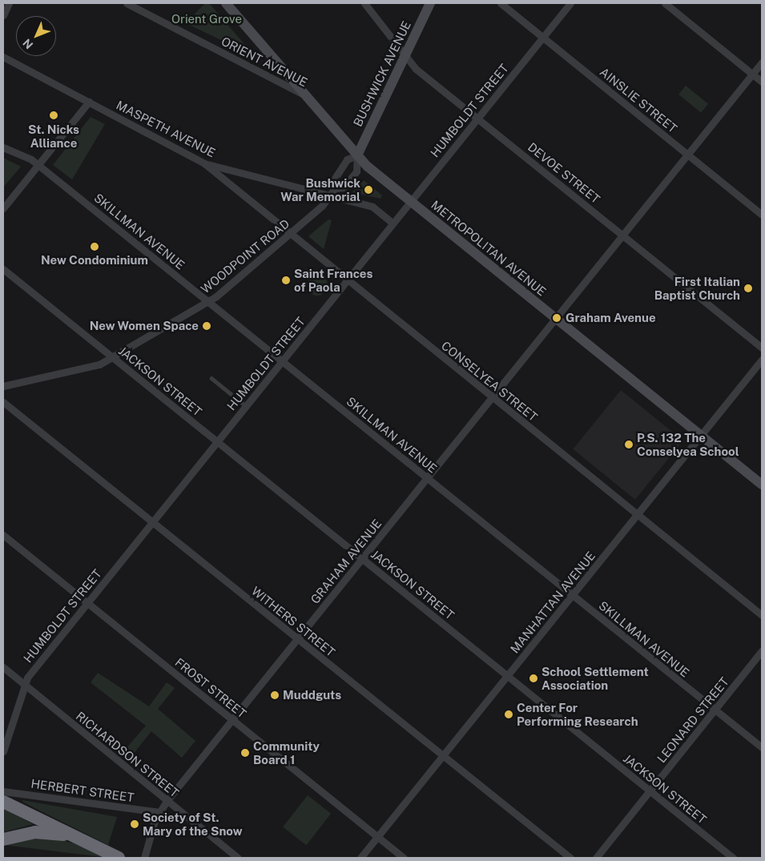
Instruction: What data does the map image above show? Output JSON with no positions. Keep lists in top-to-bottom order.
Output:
{
  "streets": {
    "main road": ["BUSHWICK AVENUE", "METROPOLITAN AVENUE"],
    "street": [
      "ORIENT AVENUE",
      "AINSLIE STREET",
      "HUMBOLDT STREET",
      "MASPETH AVENUE",
      "DEVOE STREET",
      "SKILLMAN AVENUE",
      "WOODPOINT ROAD",
      "JACKSON STREET",
      "CONSELYEA STREET",
      "GRAHAM AVENUE",
      "MANHATTAN AVENUE",
      "WITHERS STREET",
      "FROST STREET",
      "LEONARD STREET",
      "RICHARDSON STREET",
      "HERBERT STREET"
    ]
  },
  "crossings": [
    ["ORIENT AVENUE", "METROPOLITAN AVENUE"],
    ["BUSHWICK AVENUE", "DEVOE STREET"],
    ["BUSHWICK AVENUE", "METROPOLITAN AVENUE"],
    ["BUSHWICK AVENUE", "WOODPOINT ROAD"],
    ["AINSLIE STREET", "HUMBOLDT STREET"],
    ["AINSLIE STREET", "GRAHAM AVENUE"],
    ["HUMBOLDT STREET", "MASPETH AVENUE"],
    ["HUMBOLDT STREET", "DEVOE STREET"],
    ["HUMBOLDT STREET", "SKILLMAN AVENUE"],
    ["HUMBOLDT STREET", "METROPOLITAN AVENUE"],
    ["HUMBOLDT STREET", "JACKSON STREET"],
    ["HUMBOLDT STREET", "CONSELYEA STREET"],
    ["HUMBOLDT STREET", "WITHERS STREET"],
    ["HUMBOLDT STREET", "FROST STREET"],
    ["HUMBOLDT STREET", "RICHARDSON STREET"],
    ["MASPETH AVENUE", "WOODPOINT ROAD"],
    ["MASPETH AVENUE", "CONSELYEA STREET"],
    ["DEVOE STREET", "GRAHAM AVENUE"],
    ["SKILLMAN AVENUE", "WOODPOINT ROAD"],
    ["SKILLMAN AVENUE", "GRAHAM AVENUE"],
    ["SKILLMAN AVENUE", "MANHATTAN AVENUE"],
    ["SKILLMAN AVENUE", "LEONARD STREET"],
    ["METROPOLITAN AVENUE", "WOODPOINT ROAD"],
    ["METROPOLITAN AVENUE", "GRAHAM AVENUE"],
    ["METROPOLITAN AVENUE", "MANHATTAN AVENUE"],
    ["WOODPOINT ROAD", "JACKSON STREET"],
    ["WOODPOINT ROAD", "CONSELYEA STREET"],
    ["JACKSON STREET", "GRAHAM AVENUE"],
    ["JACKSON STREET", "MANHATTAN AVENUE"],
    ["JACKSON STREET", "LEONARD STREET"],
    ["CONSELYEA STREET", "GRAHAM AVENUE"],
    ["CONSELYEA STREET", "MANHATTAN AVENUE"],
    ["GRAHAM AVENUE", "WITHERS STREET"],
    ["GRAHAM AVENUE", "FROST STREET"],
    ["GRAHAM AVENUE", "RICHARDSON STREET"],
    ["GRAHAM AVENUE", "HERBERT STREET"],
    ["MANHATTAN AVENUE", "WITHERS STREET"],
    ["MANHATTAN AVENUE", "FROST STREET"]
  ],
  "parks": ["Orient Grove"],
  "places": [
    "St. Nicks Alliance",
    "Bushwick War Memorial",
    "New Condominium",
    "Saint Frances of Paola",
    "First Italian Baptist Church",
    "Graham Avenue",
    "New Women Space",
    "P.S. 132 The Conselyea School",
    "School Settlement Association",
    "Muddguts",
    "Center For Performing Research",
    "Community Board 1",
    "Society of St. Mary of the Snow"
  ],
  "north": "bottom left"
}
